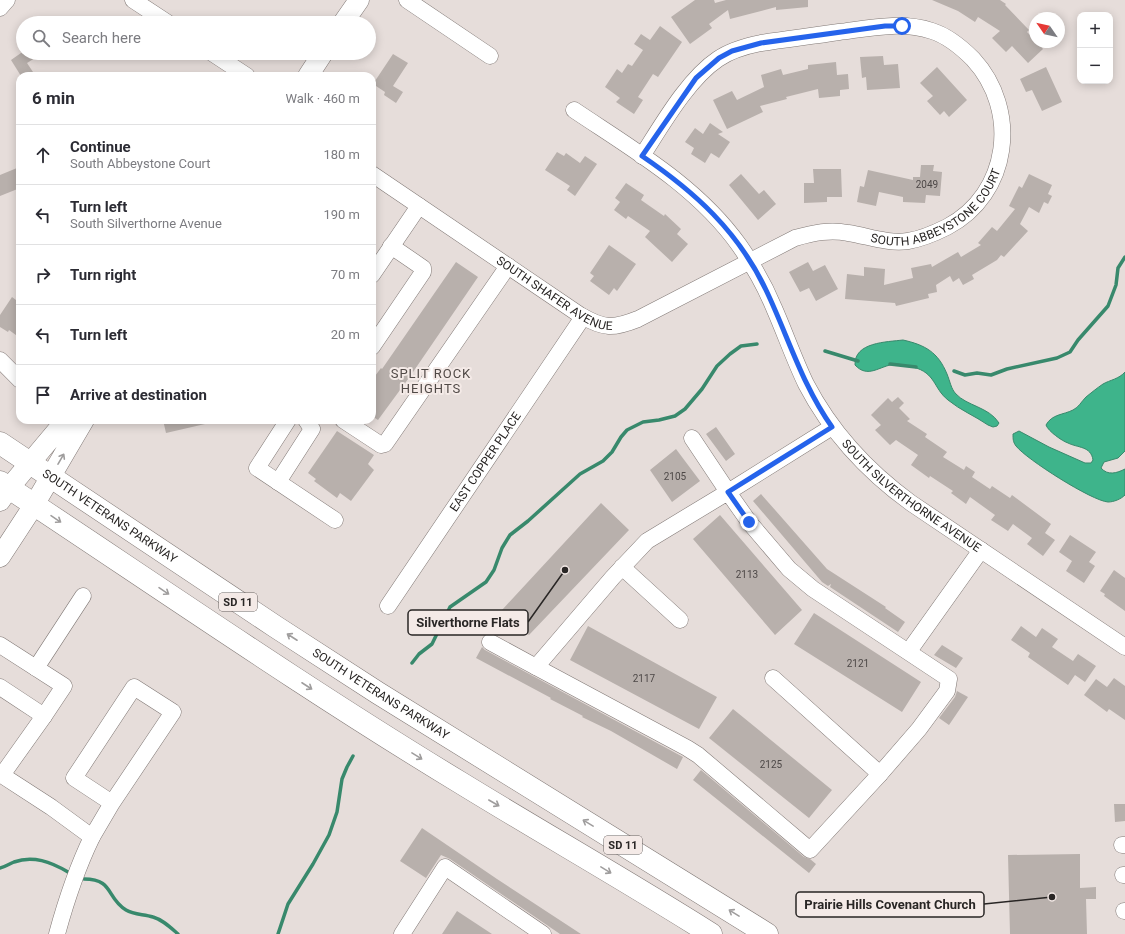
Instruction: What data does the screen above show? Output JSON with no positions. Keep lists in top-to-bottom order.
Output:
{
  "streets": {
    "highway": ["SOUTH VETERANS PARKWAY", "SD 11"],
    "street": [
      "SOUTH ABBEYSTONE COURT",
      "SOUTH SHAFER AVENUE",
      "EAST COPPER PLACE",
      "SOUTH SILVERTHORNE AVENUE"
    ]
  },
  "crossings": [
    ["SOUTH ABBEYSTONE COURT", "SOUTH SHAFER AVENUE"],
    ["SOUTH ABBEYSTONE COURT", "SOUTH SILVERTHORNE AVENUE"],
    ["SOUTH SHAFER AVENUE", "EAST COPPER PLACE"],
    ["SOUTH SHAFER AVENUE", "SOUTH SILVERTHORNE AVENUE"]
  ],
  "districts": ["SPLIT ROCK HEIGHTS"],
  "places": ["Silverthorne Flats", "Prairie Hills Covenant Church"],
  "house_numbers": [
    "2049",
    "2105",
    "2113",
    "2121",
    "2117",
    "2125"
  ],
  "north": "top left",
  "page": {
    "map_buttons": ["+", "−"],
    "search": "Search here",
    "heading": ["6 min", "Walk · 460 m"],
    "list": [
      ["Continue", "South Abbeystone Court", "180 m"],
      ["Turn left", "South Silverthorne Avenue", "190 m"],
      ["Turn right", "70 m"],
      ["Turn left", "20 m"],
      "Arrive at destination"
    ]
  }
}
